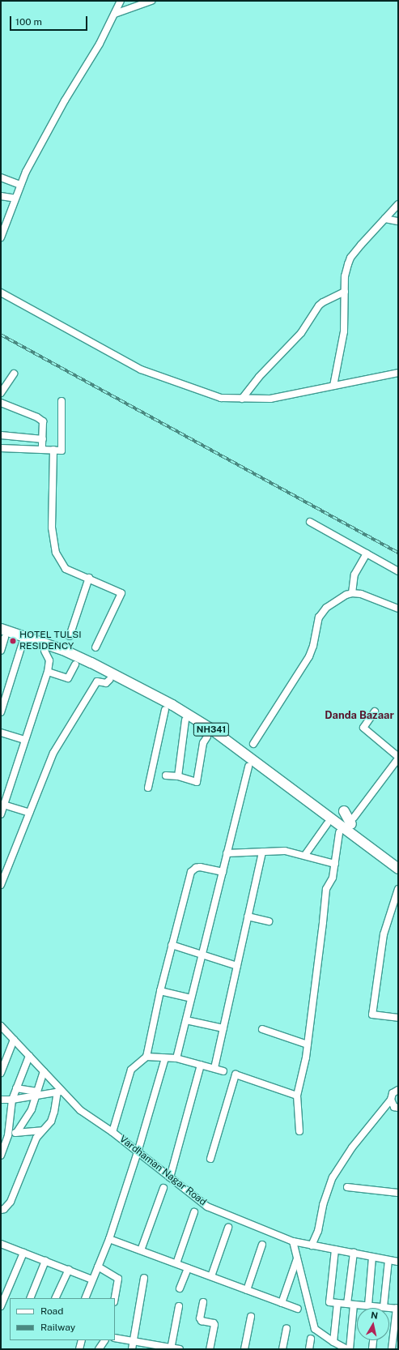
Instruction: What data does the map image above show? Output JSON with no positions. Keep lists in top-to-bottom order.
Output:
{
  "streets": {
    "highway": ["NH341"],
    "street": ["Vardhaman Nagar Road"]
  },
  "districts": ["Danda Bazaar"],
  "places": ["HOTEL TULSI RESIDENCY"],
  "legend": ["Road", "Railway"],
  "scale_bar": "100 m",
  "north": "top"
}
